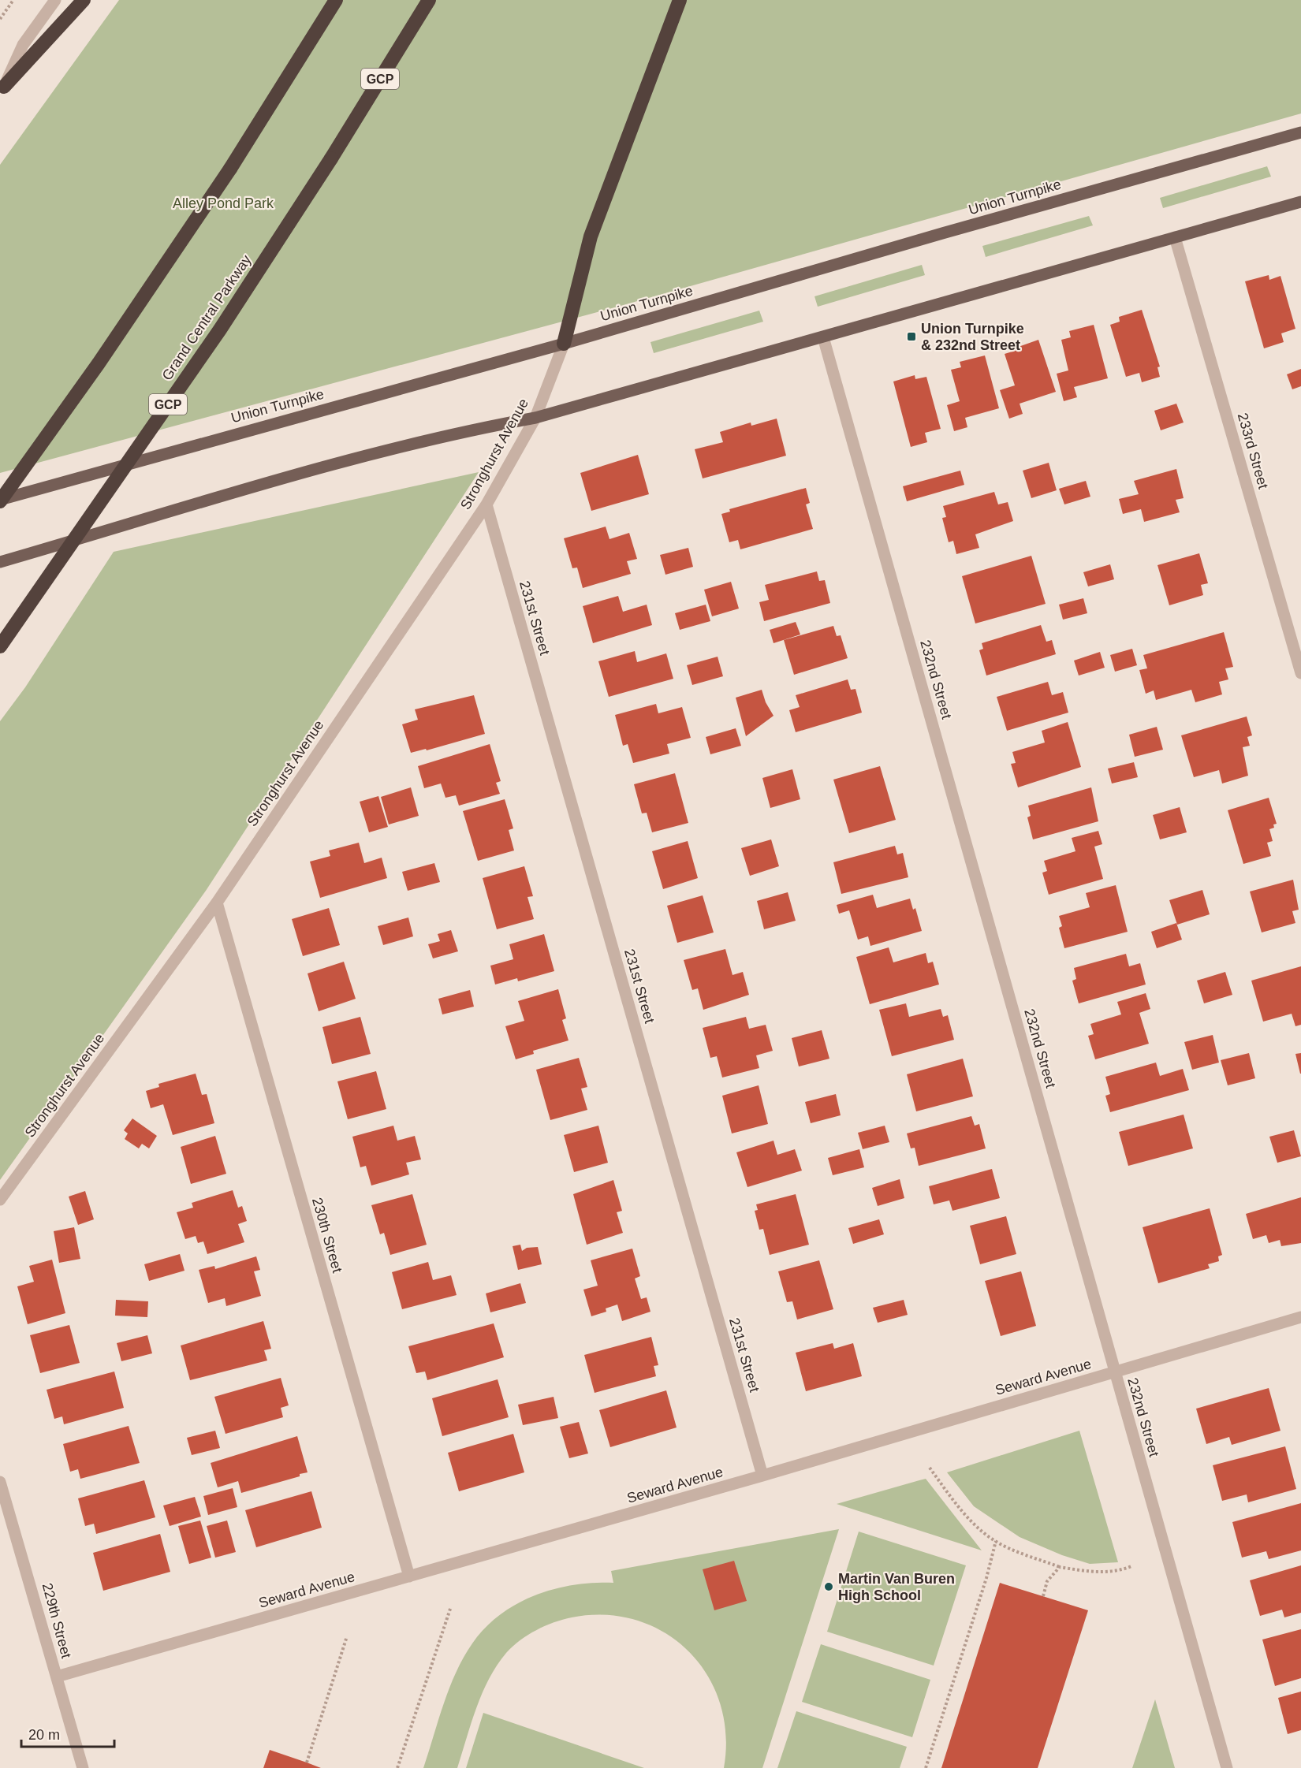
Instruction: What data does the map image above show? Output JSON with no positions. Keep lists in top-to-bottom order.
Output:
{
  "streets": {
    "highway": ["GCP", "Grand Central Parkway"],
    "main road": ["Union Turnpike"],
    "street": [
      "233rd Street",
      "Stronghurst Avenue",
      "231st Street",
      "232nd Street",
      "230th Street",
      "Seward Avenue",
      "229th Street"
    ]
  },
  "crossings": [
    ["Union Turnpike", "Stronghurst Avenue"],
    ["Stronghurst Avenue", "231st Street"],
    ["Stronghurst Avenue", "230th Street"],
    ["231st Street", "Seward Avenue"],
    ["232nd Street", "Seward Avenue"],
    ["230th Street", "Seward Avenue"],
    ["Seward Avenue", "229th Street"]
  ],
  "parks": ["Alley Pond Park"],
  "places": {
    "transit": ["Union Turnpike & 232nd Street"],
    "other": ["Martin Van Buren High School"]
  },
  "scale_bar": "20 m"
}
